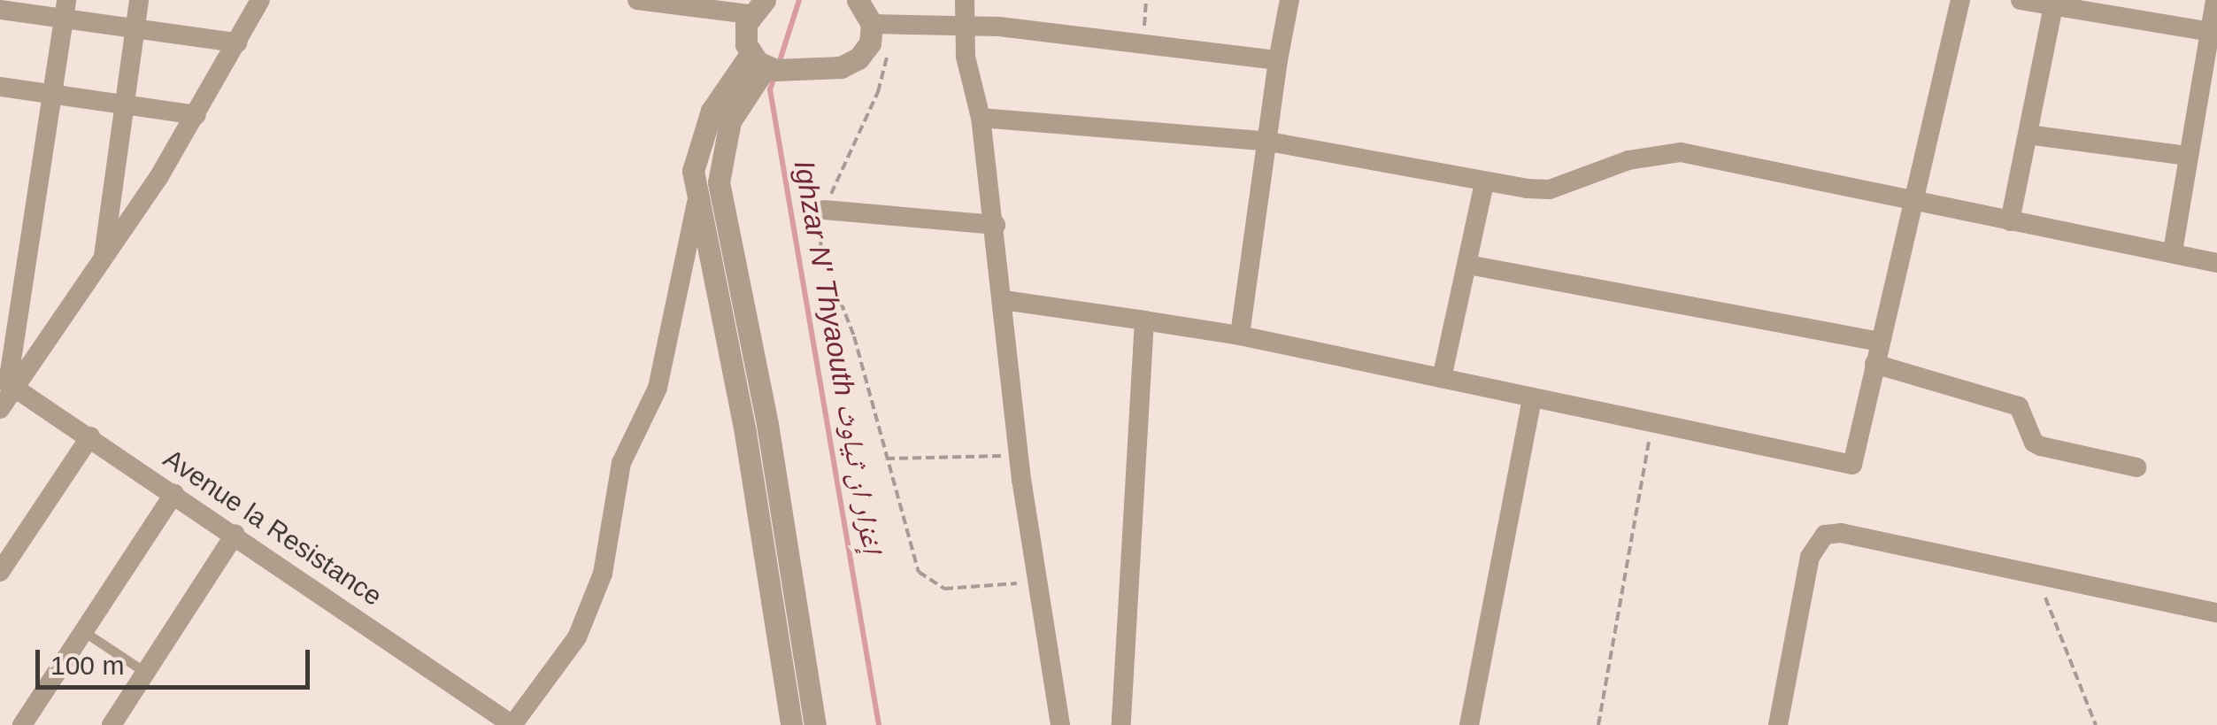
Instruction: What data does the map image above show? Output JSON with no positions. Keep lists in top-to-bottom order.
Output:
{
  "streets": {
    "street": ["Avenue la Resistance"]
  },
  "water": ["Ighzar N' Thyaouth إغزار ان ثياوث"],
  "scale_bar": "100 m"
}
